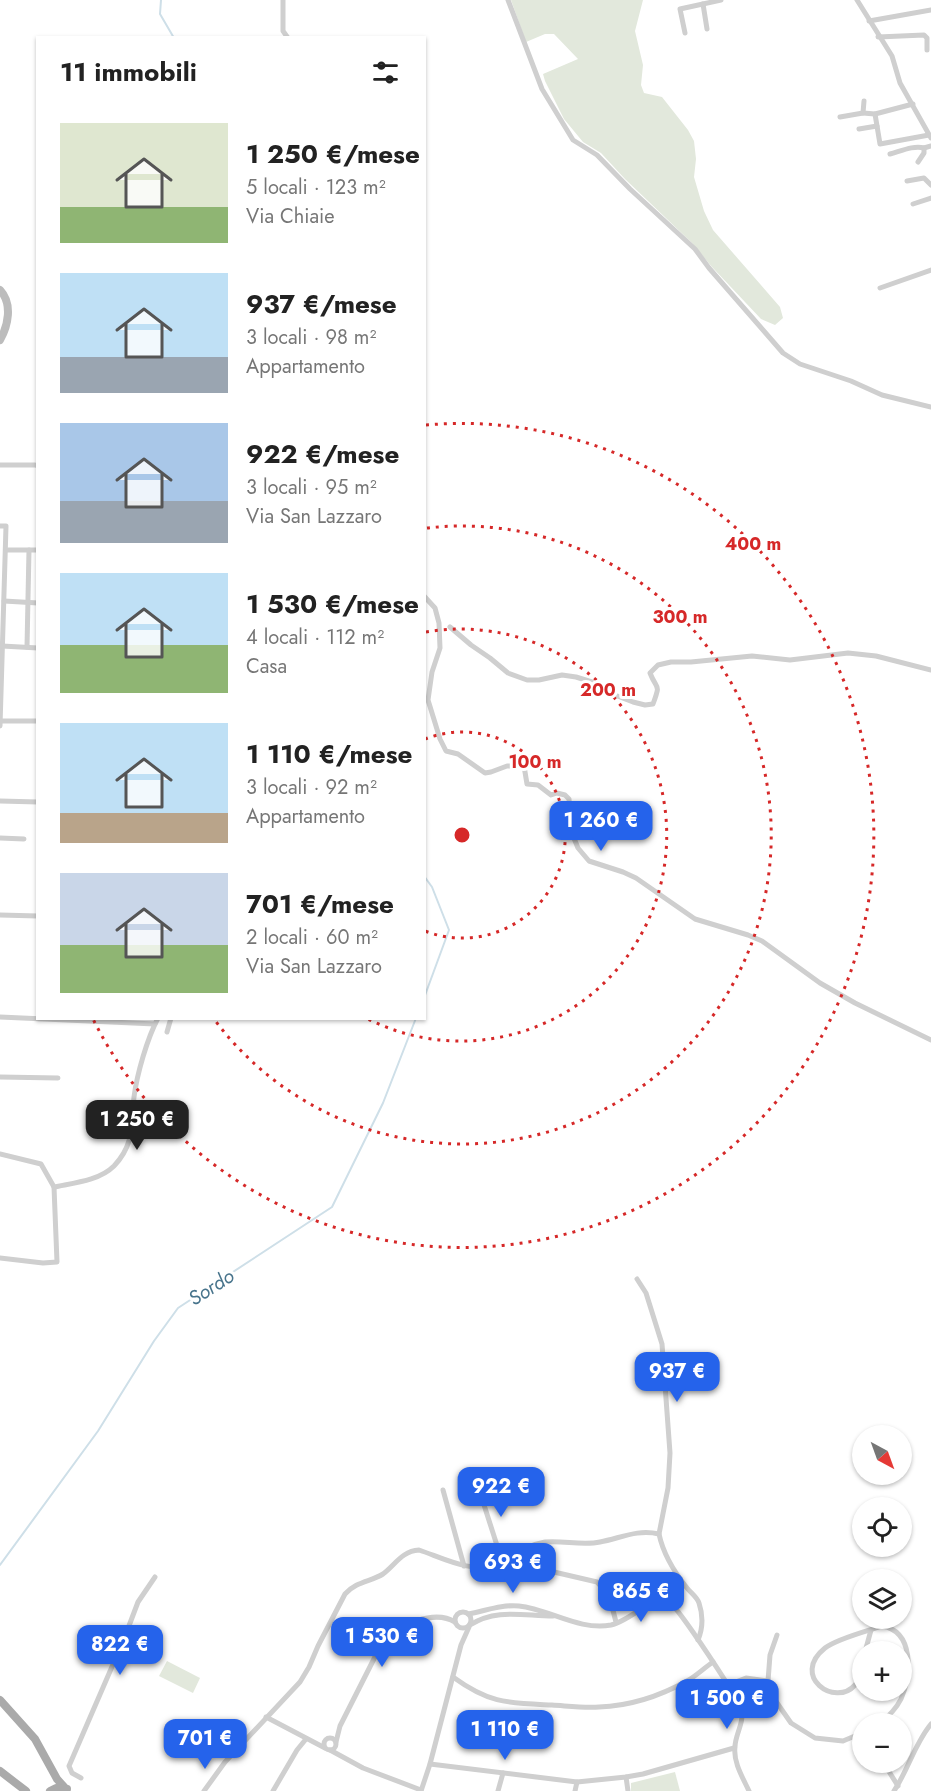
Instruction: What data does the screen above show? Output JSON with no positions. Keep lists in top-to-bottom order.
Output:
{
  "water": ["Sordo"],
  "north": "bottom right",
  "page": {
    "heading": "11 immobili",
    "list": [
      {
        "name": "1 250 €/mese",
        "note": "5 locali · 123 m² · Via Chiaie"
      },
      {
        "name": "937 €/mese",
        "note": "3 locali · 98 m² · Appartamento"
      },
      {
        "name": "922 €/mese",
        "note": "3 locali · 95 m² · Via San Lazzaro"
      },
      {
        "name": "1 530 €/mese",
        "note": "4 locali · 112 m² · Casa"
      },
      {
        "name": "1 110 €/mese",
        "note": "3 locali · 92 m² · Appartamento"
      },
      {
        "name": "701 €/mese",
        "note": "2 locali · 60 m² · Via San Lazzaro"
      }
    ],
    "price": [
      "1 260 €",
      "1 250 €",
      "937 €",
      "922 €",
      "693 €",
      "865 €",
      "1 530 €",
      "822 €",
      "1 500 €",
      "1 110 €",
      "701 €"
    ],
    "map_buttons": ["+", "−"]
  },
  "rings": [
    "400 m",
    "300 m",
    "200 m",
    "100 m"
  ]
}
